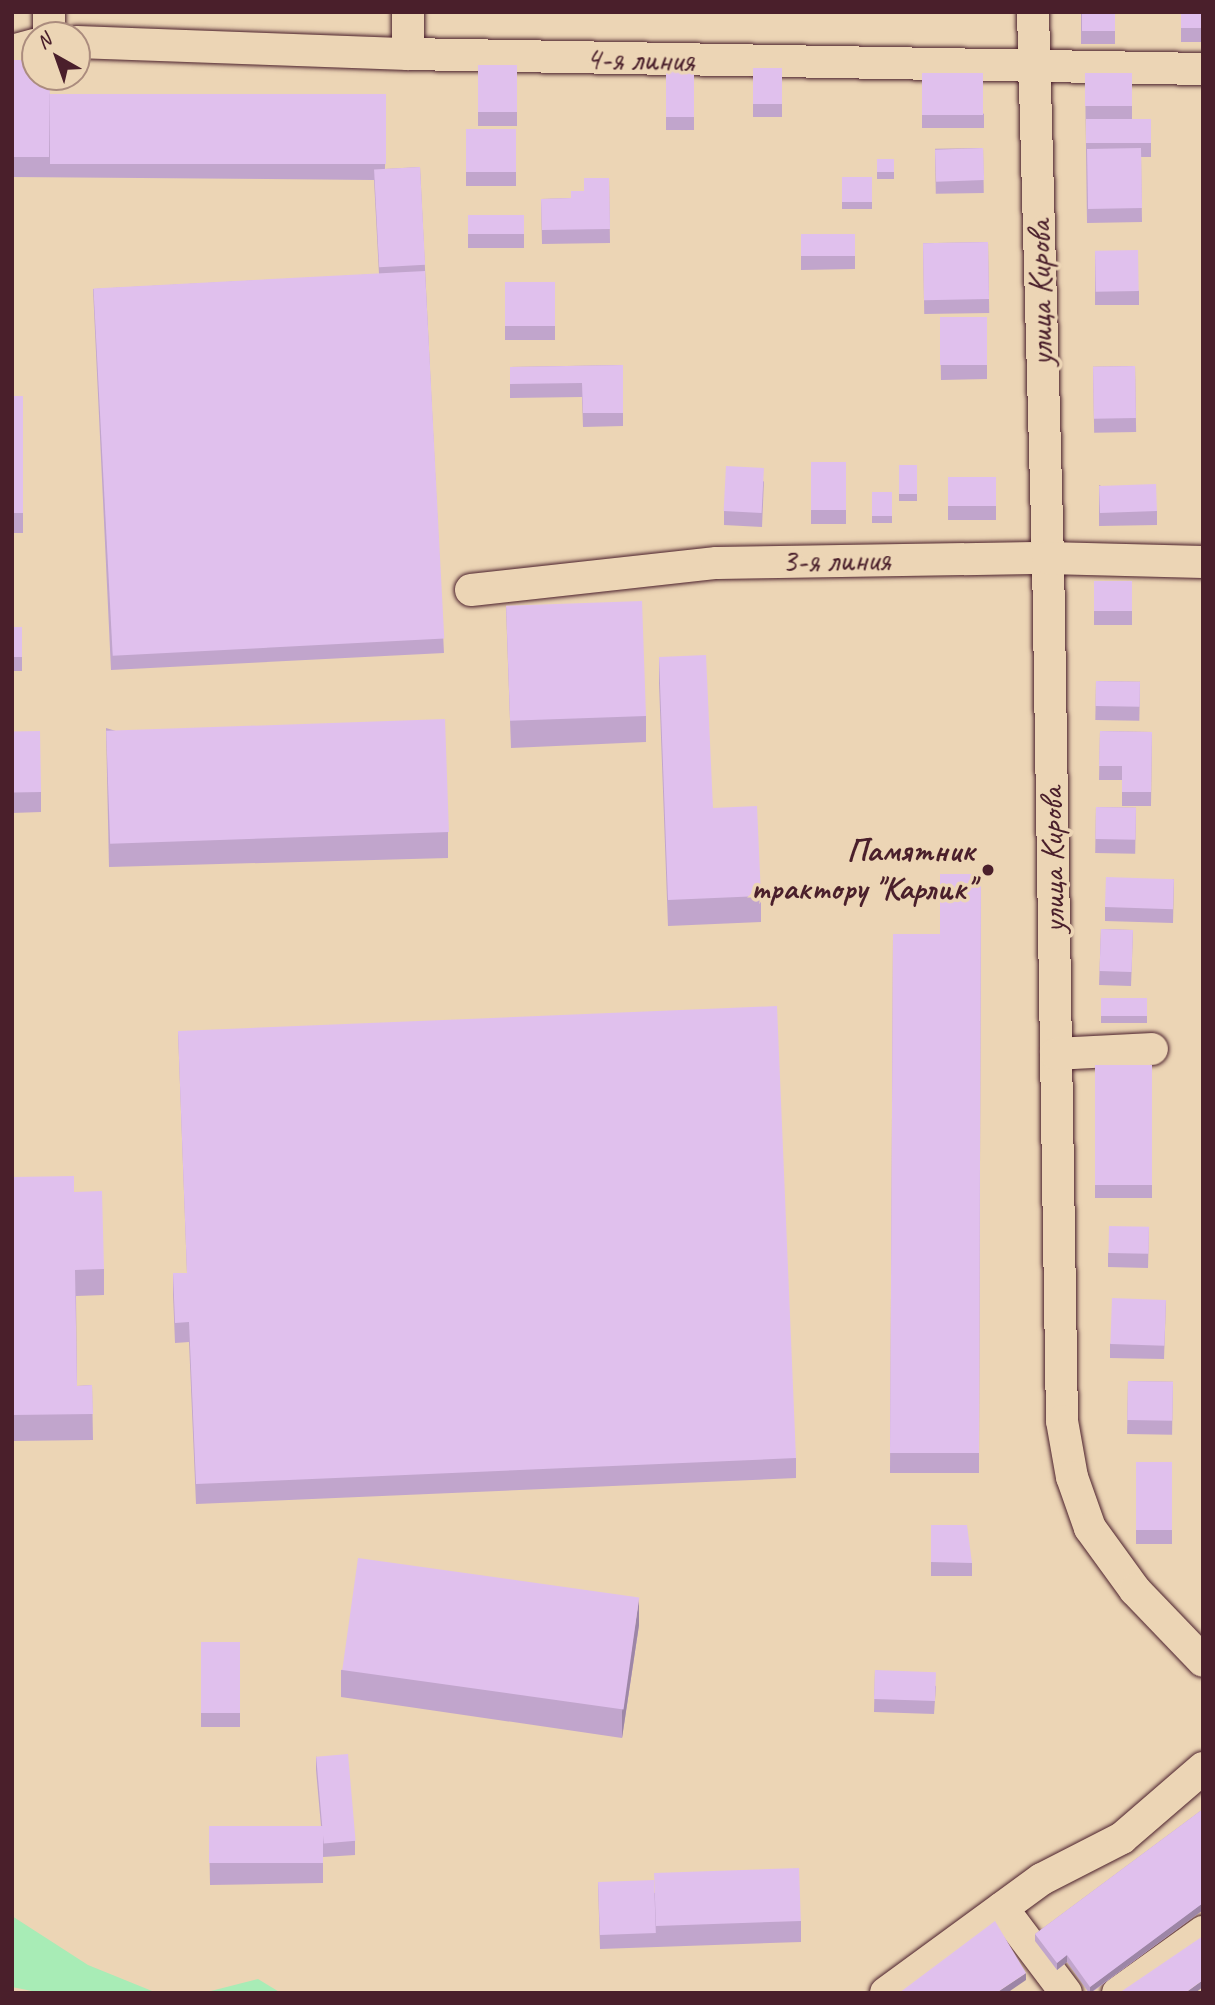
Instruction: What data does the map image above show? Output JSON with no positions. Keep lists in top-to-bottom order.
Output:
{
  "streets": {
    "street": ["4-я линия", "улица Кирова", "3-я линия"]
  },
  "crossings": [
    ["4-я линия", "улица Кирова"],
    ["улица Кирова", "3-я линия"]
  ],
  "places": ["Памятник трактору \"Карлик\""],
  "north": "top left"
}
